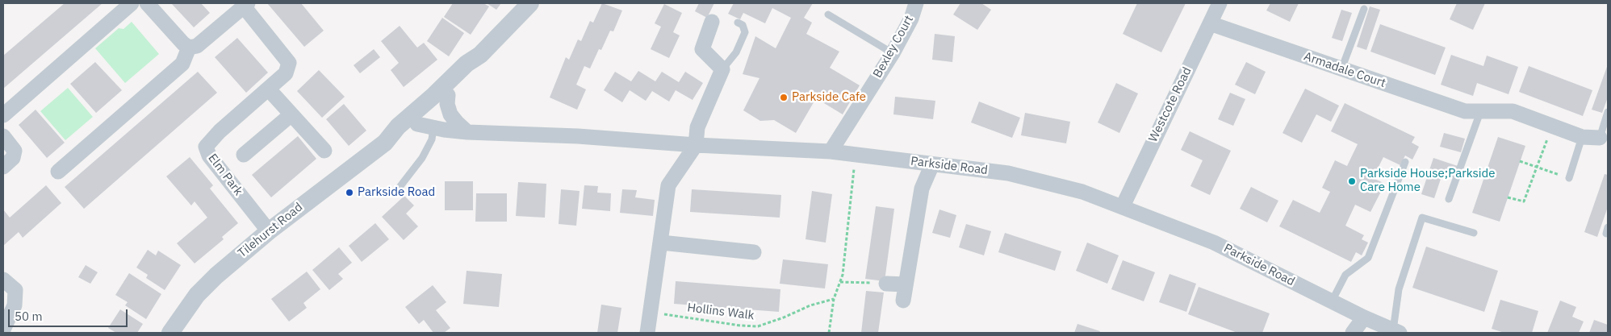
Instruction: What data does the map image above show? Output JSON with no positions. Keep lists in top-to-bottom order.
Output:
{
  "streets": {
    "street": [
      "Bexley Court",
      "Armadale Court",
      "Westcote Road",
      "Parkside Road",
      "Elm Park",
      "Tilehurst Road"
    ],
    "path": ["Hollins Walk"]
  },
  "crossings": [
    ["Bexley Court", "Parkside Road"],
    ["Armadale Court", "Westcote Road"],
    ["Westcote Road", "Parkside Road"],
    ["Parkside Road", "Tilehurst Road"],
    ["Elm Park", "Tilehurst Road"]
  ],
  "places": ["Parkside Cafe", "Parkside House;Parkside Care Home", "Parkside Road"],
  "scale_bar": "50 m"
}
